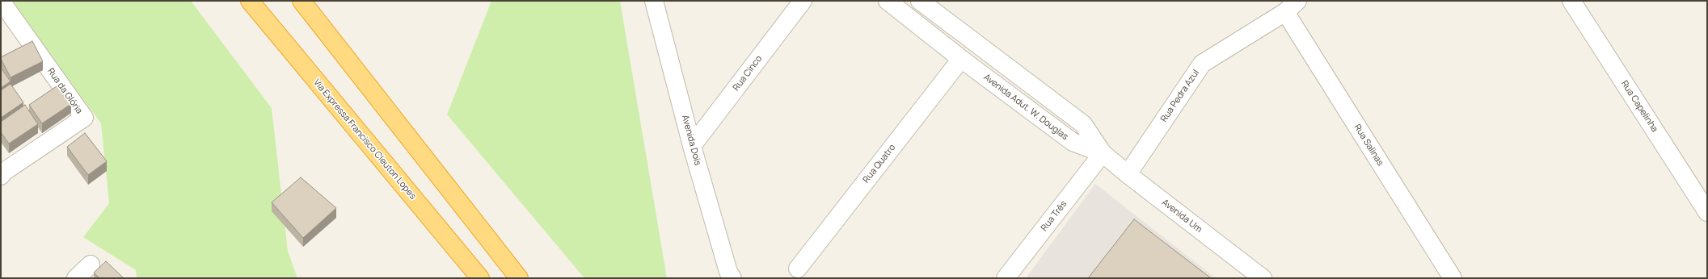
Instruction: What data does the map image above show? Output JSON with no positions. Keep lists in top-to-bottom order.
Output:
{
  "streets": {
    "highway": ["Via Expressa Francisco Cleuton Lopes"],
    "street": [
      "Rua Cinco",
      "Rua da Glória",
      "Rua Pedra Azul",
      "Rua Capelinha",
      "Avenida Adut. W. Douglas",
      "Avenida Dois",
      "Rua Salinas",
      "Rua Quatro",
      "Rua Três",
      "Avenida Um"
    ]
  },
  "crossings": [
    ["Rua Cinco", "Avenida Dois"],
    ["Rua Pedra Azul", "Rua Salinas"],
    ["Rua Pedra Azul", "Avenida Um"],
    ["Avenida Adut. W. Douglas", "Rua Quatro"],
    ["Avenida Adut. W. Douglas", "Rua Três"],
    ["Avenida Adut. W. Douglas", "Avenida Um"],
    ["Rua Três", "Avenida Um"]
  ]
}
